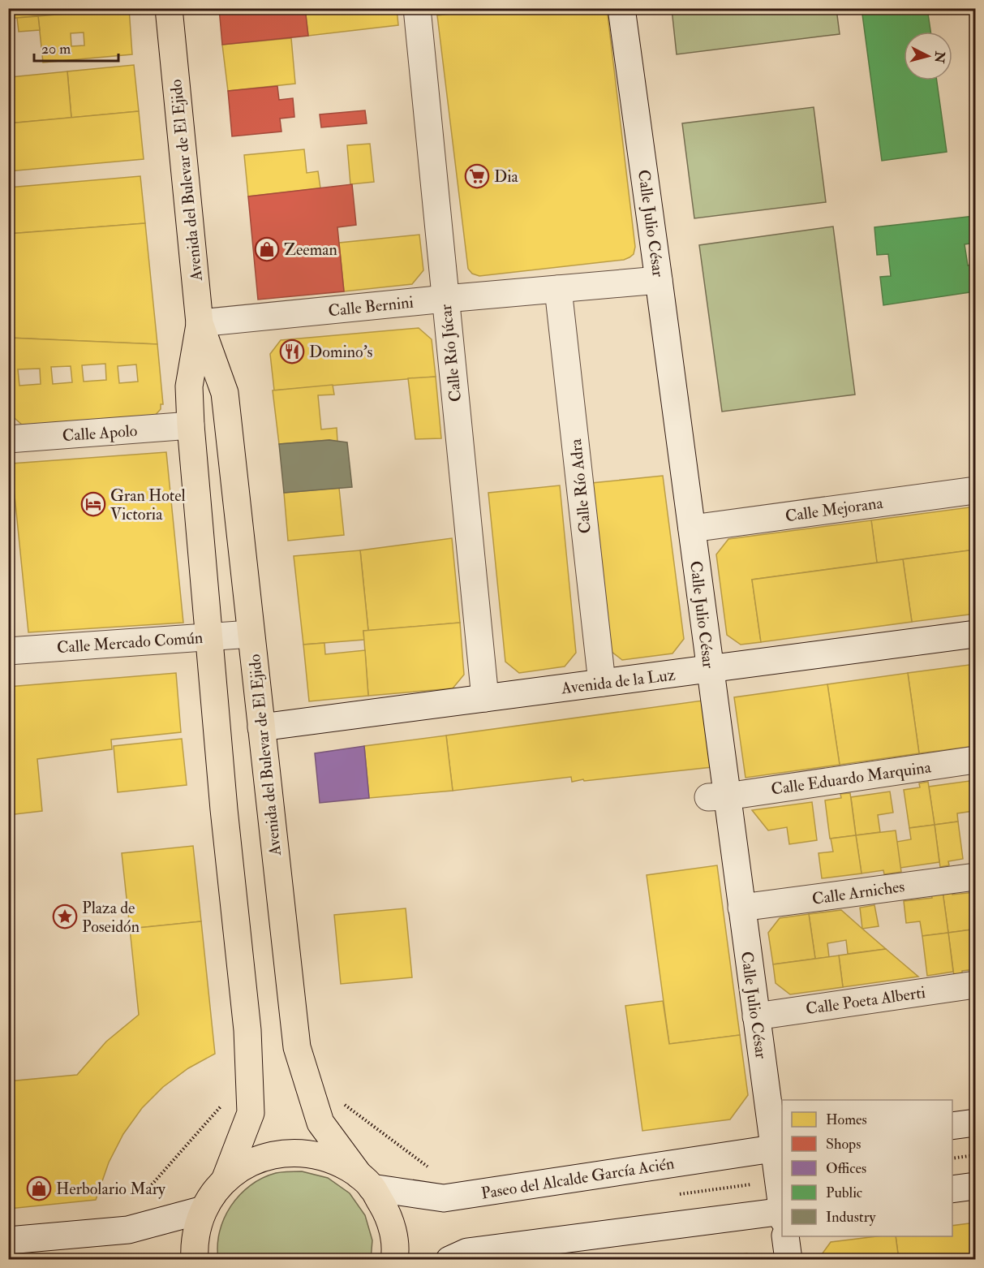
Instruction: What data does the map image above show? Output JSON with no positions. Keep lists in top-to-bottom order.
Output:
{
  "streets": {
    "main road": ["Avenida del Bulevar de El Ejido"],
    "street": [
      "Calle Julio César",
      "Calle Bernini",
      "Calle Río Júcar",
      "Calle Apolo",
      "Calle Río Adra",
      "Calle Mejorana",
      "Calle Mercado Común",
      "Avenida de la Luz",
      "Calle Eduardo Marquina",
      "Calle Arniches",
      "Calle Poeta Alberti",
      "Paseo del Alcalde García Acién"
    ]
  },
  "crossings": [
    ["Avenida del Bulevar de El Ejido", "Calle Bernini"],
    ["Avenida del Bulevar de El Ejido", "Calle Apolo"],
    ["Avenida del Bulevar de El Ejido", "Calle Mercado Común"],
    ["Avenida del Bulevar de El Ejido", "Avenida de la Luz"],
    ["Avenida del Bulevar de El Ejido", "Paseo del Alcalde García Acién"],
    ["Calle Julio César", "Calle Bernini"],
    ["Calle Julio César", "Calle Mejorana"],
    ["Calle Julio César", "Avenida de la Luz"],
    ["Calle Julio César", "Calle Eduardo Marquina"],
    ["Calle Julio César", "Calle Arniches"],
    ["Calle Julio César", "Calle Poeta Alberti"],
    ["Calle Julio César", "Paseo del Alcalde García Acién"],
    ["Calle Bernini", "Calle Río Júcar"],
    ["Calle Bernini", "Calle Río Adra"],
    ["Calle Río Júcar", "Avenida de la Luz"],
    ["Calle Río Adra", "Avenida de la Luz"]
  ],
  "places": {
    "supermarket": ["Dia"],
    "shop": ["Zeeman", "Herbolario Mary"],
    "restaurant": ["Domino's"],
    "hotel": ["Gran Hotel Victoria"],
    "place": ["Plaza de Poseidón"]
  },
  "legend": [
    "Homes",
    "Shops",
    "Offices",
    "Public",
    "Industry"
  ],
  "scale_bar": "20 m",
  "north": "right"
}
